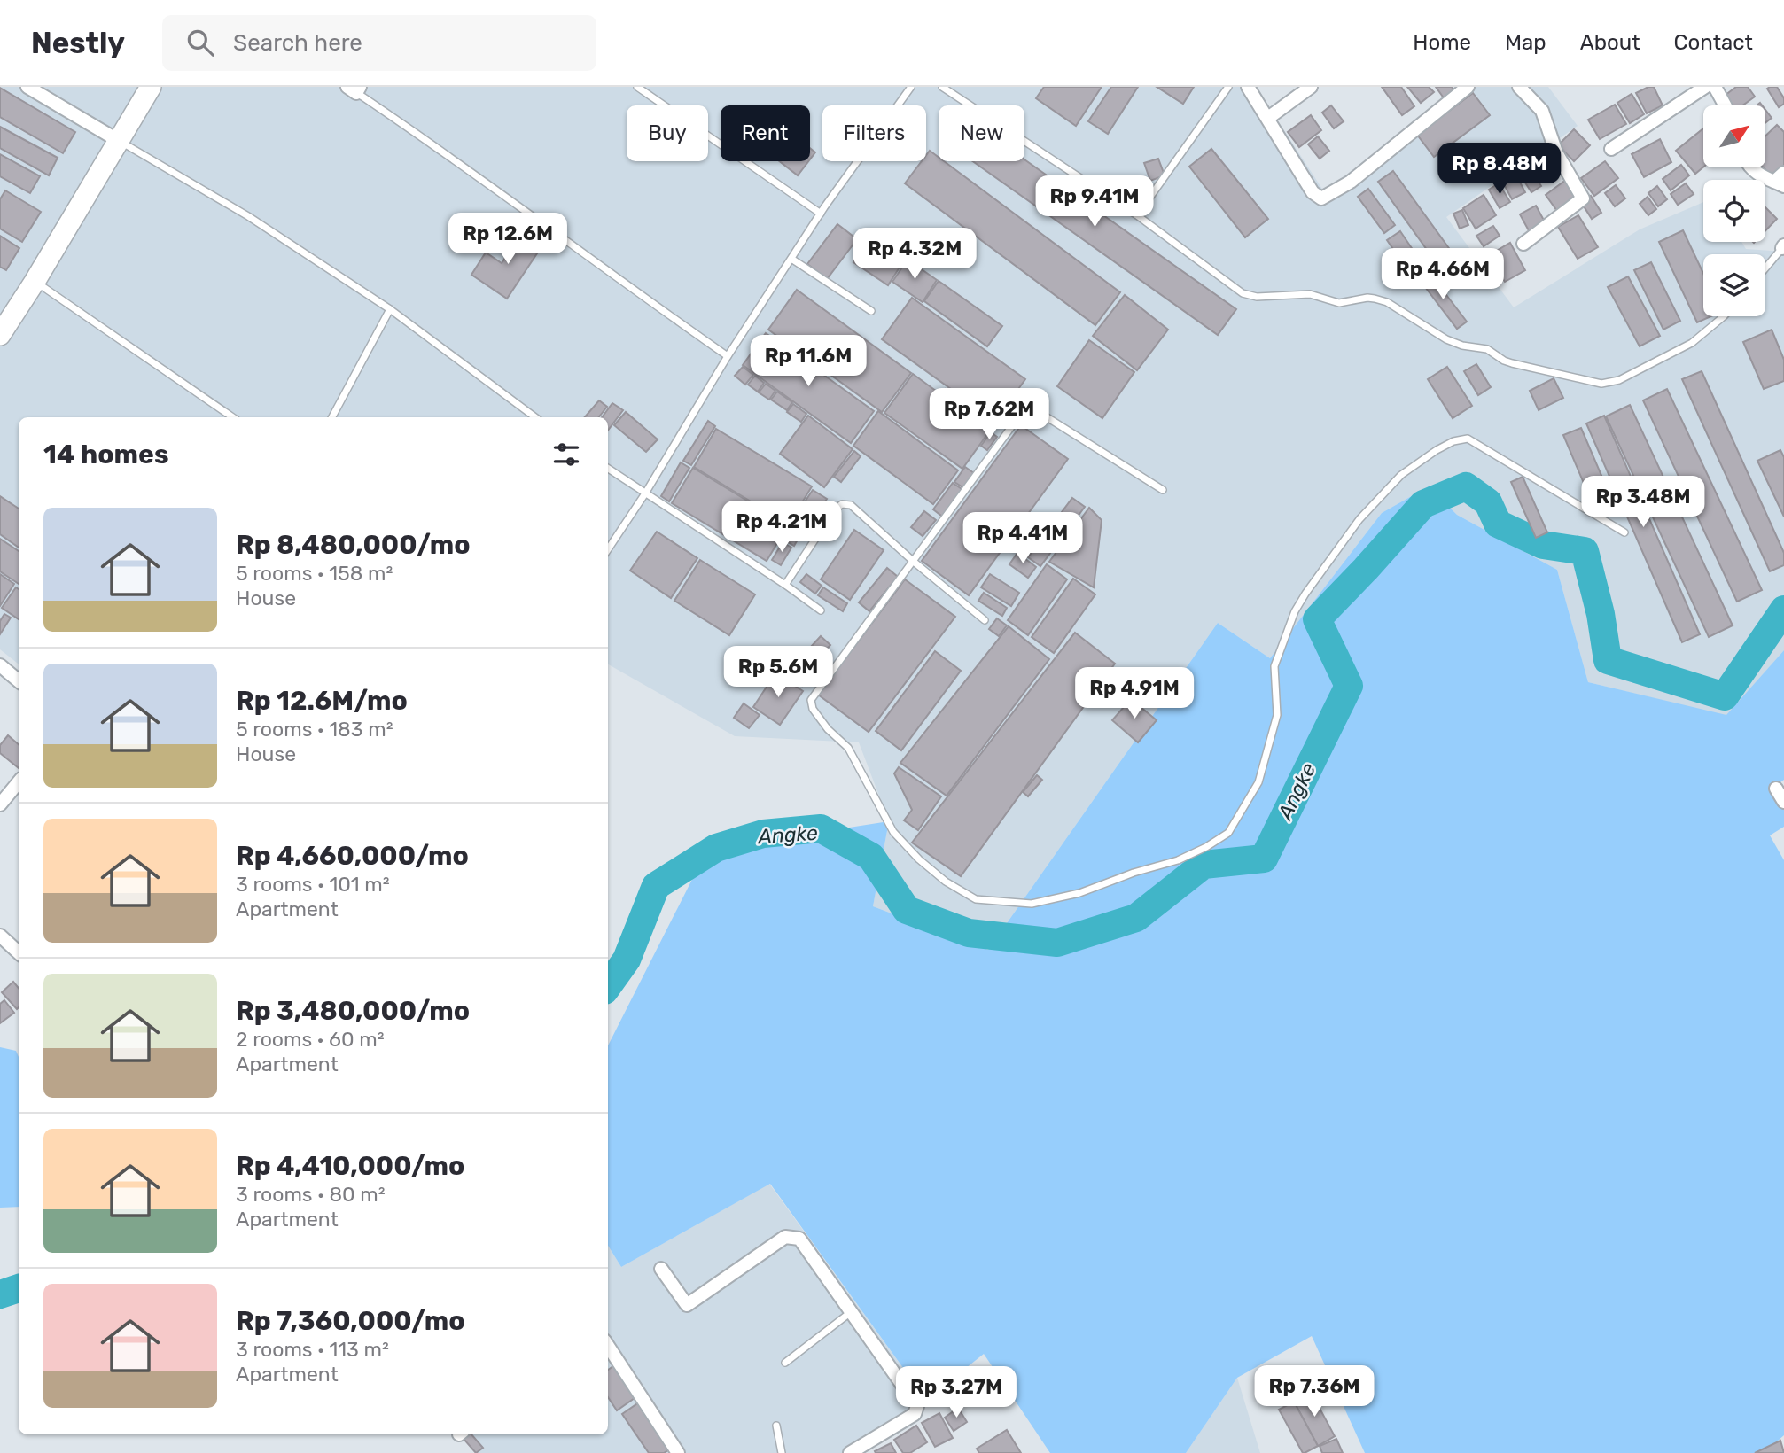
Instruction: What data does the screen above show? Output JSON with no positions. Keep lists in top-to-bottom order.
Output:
{
  "water": ["Angke"],
  "north": "top right",
  "page": {
    "header": "Nestly",
    "search": "Search here",
    "nav": [
      "Home",
      "Map",
      "About",
      "Contact"
    ],
    "chip": [
      "Buy",
      "Rent",
      "Filters",
      "New"
    ],
    "price": [
      "Rp 8.48M",
      "Rp 9.41M",
      "Rp 12.6M",
      "Rp 4.32M",
      "Rp 4.66M",
      "Rp 11.6M",
      "Rp 7.62M",
      "Rp 3.48M",
      "Rp 4.21M",
      "Rp 4.41M",
      "Rp 5.6M",
      "Rp 4.91M",
      "Rp 7.36M",
      "Rp 3.27M"
    ],
    "heading": "14 homes",
    "list": [
      {
        "name": "Rp 8,480,000/mo",
        "note": "5 rooms · 158 m² · House"
      },
      {
        "name": "Rp 12.6M/mo",
        "note": "5 rooms · 183 m² · House"
      },
      {
        "name": "Rp 4,660,000/mo",
        "note": "3 rooms · 101 m² · Apartment"
      },
      {
        "name": "Rp 3,480,000/mo",
        "note": "2 rooms · 60 m² · Apartment"
      },
      {
        "name": "Rp 4,410,000/mo",
        "note": "3 rooms · 80 m² · Apartment"
      },
      {
        "name": "Rp 7,360,000/mo",
        "note": "3 rooms · 113 m² · Apartment"
      }
    ]
  }
}
